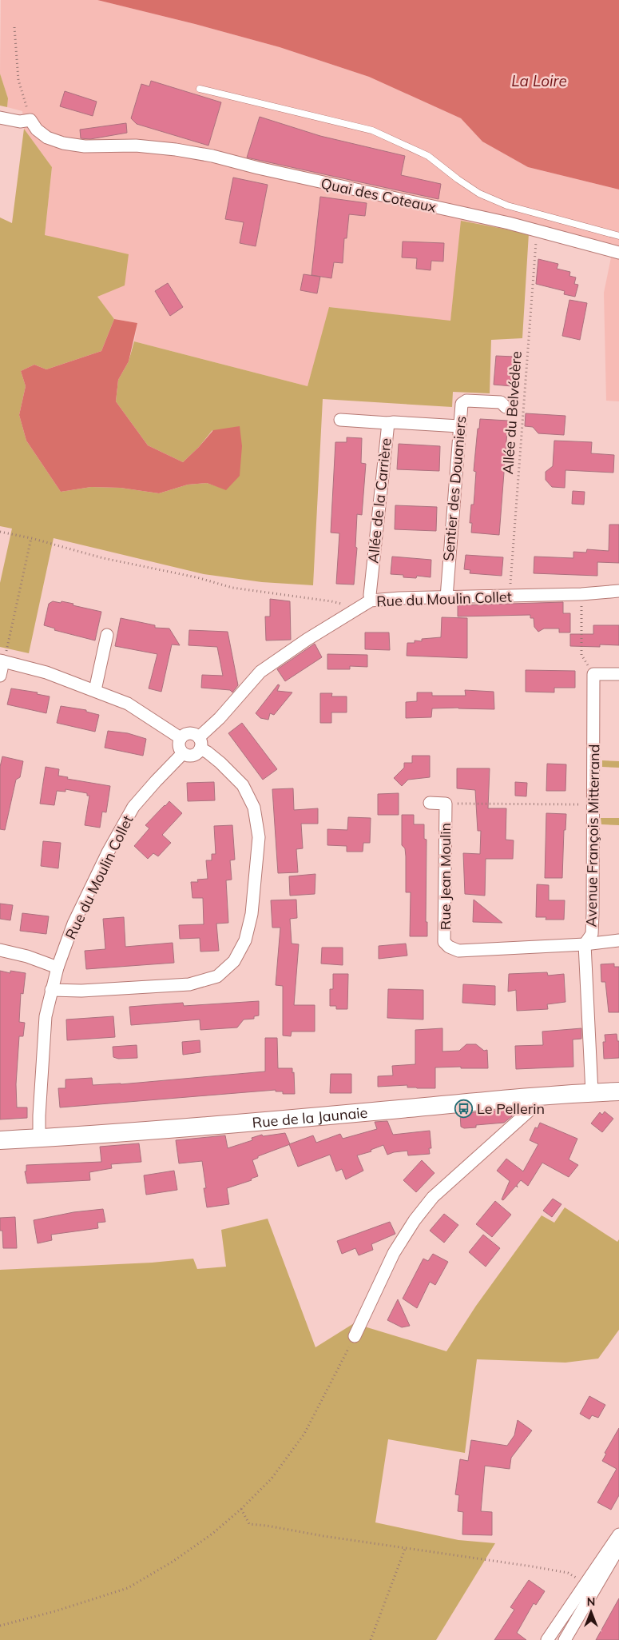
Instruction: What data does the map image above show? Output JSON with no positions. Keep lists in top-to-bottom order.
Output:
{
  "streets": {
    "main road": ["Rue de la Jaunaie"],
    "street": [
      "Quai des Coteaux",
      "Sentier des Douaniers",
      "Allée de la Carrière",
      "Rue du Moulin Collet",
      "Avenue François Mitterrand",
      "Rue Jean Moulin"
    ],
    "path": ["Allée du Belvédère"]
  },
  "crossings": [
    ["Quai des Coteaux", "Allée du Belvédère"],
    ["Allée du Belvédère", "Rue du Moulin Collet"],
    ["Sentier des Douaniers", "Allée de la Carrière"],
    ["Sentier des Douaniers", "Rue du Moulin Collet"],
    ["Allée de la Carrière", "Rue du Moulin Collet"],
    ["Rue du Moulin Collet", "Rue de la Jaunaie"],
    ["Avenue François Mitterrand", "Rue Jean Moulin"],
    ["Avenue François Mitterrand", "Rue de la Jaunaie"]
  ],
  "water": ["La Loire"],
  "places": {
    "bus stop": ["Le Pellerin"]
  },
  "north": "top"
}
